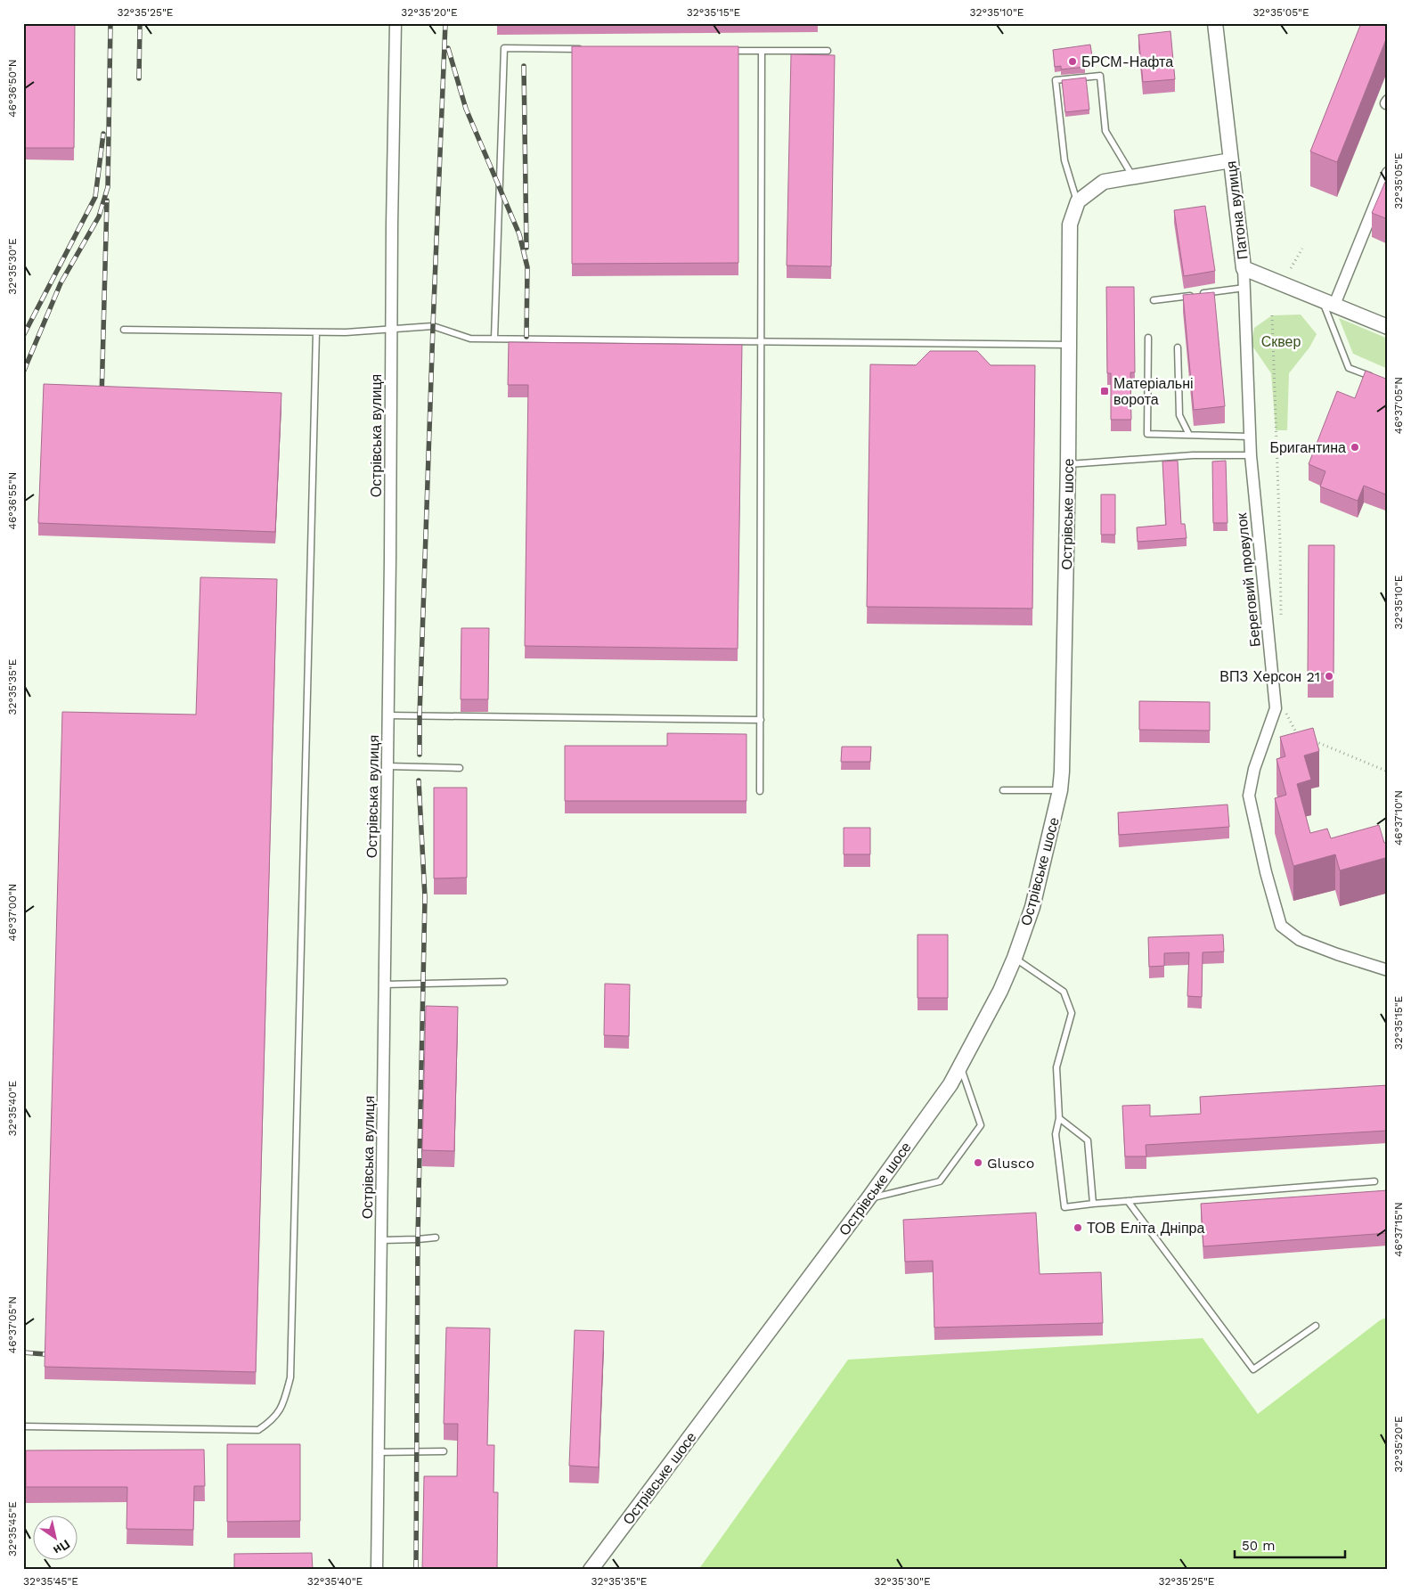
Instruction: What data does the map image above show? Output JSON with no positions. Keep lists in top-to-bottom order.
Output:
{
  "streets": {
    "street": [
      "Патона вулиця",
      "Острівська вулиця",
      "Острівське шосе",
      "Береговий провулок"
    ]
  },
  "crossings": [
    ["Патона вулиця", "Береговий провулок"]
  ],
  "parks": ["Сквер"],
  "places": {
    "other": [
      "БРСМ-Нафта",
      "Бригантина",
      "ВПЗ Херсон 21",
      "Glusco",
      "ТОВ Еліта Дніпра"
    ],
    "transit": ["Матеріальні ворота"]
  },
  "scale_bar": "50 m",
  "north": "bottom right",
  "coordinates": [
    "32°35'25\"E",
    "32°35'20\"E",
    "32°35'15\"E",
    "32°35'10\"E",
    "32°35'05\"E",
    "46°36'50\"N",
    "32°35'30\"E",
    "46°37'05\"N",
    "46°36'55\"N",
    "32°35'35\"E",
    "46°37'10\"N",
    "46°37'00\"N",
    "32°35'40\"E",
    "46°37'15\"N",
    "32°35'45\"E"
  ]
}
